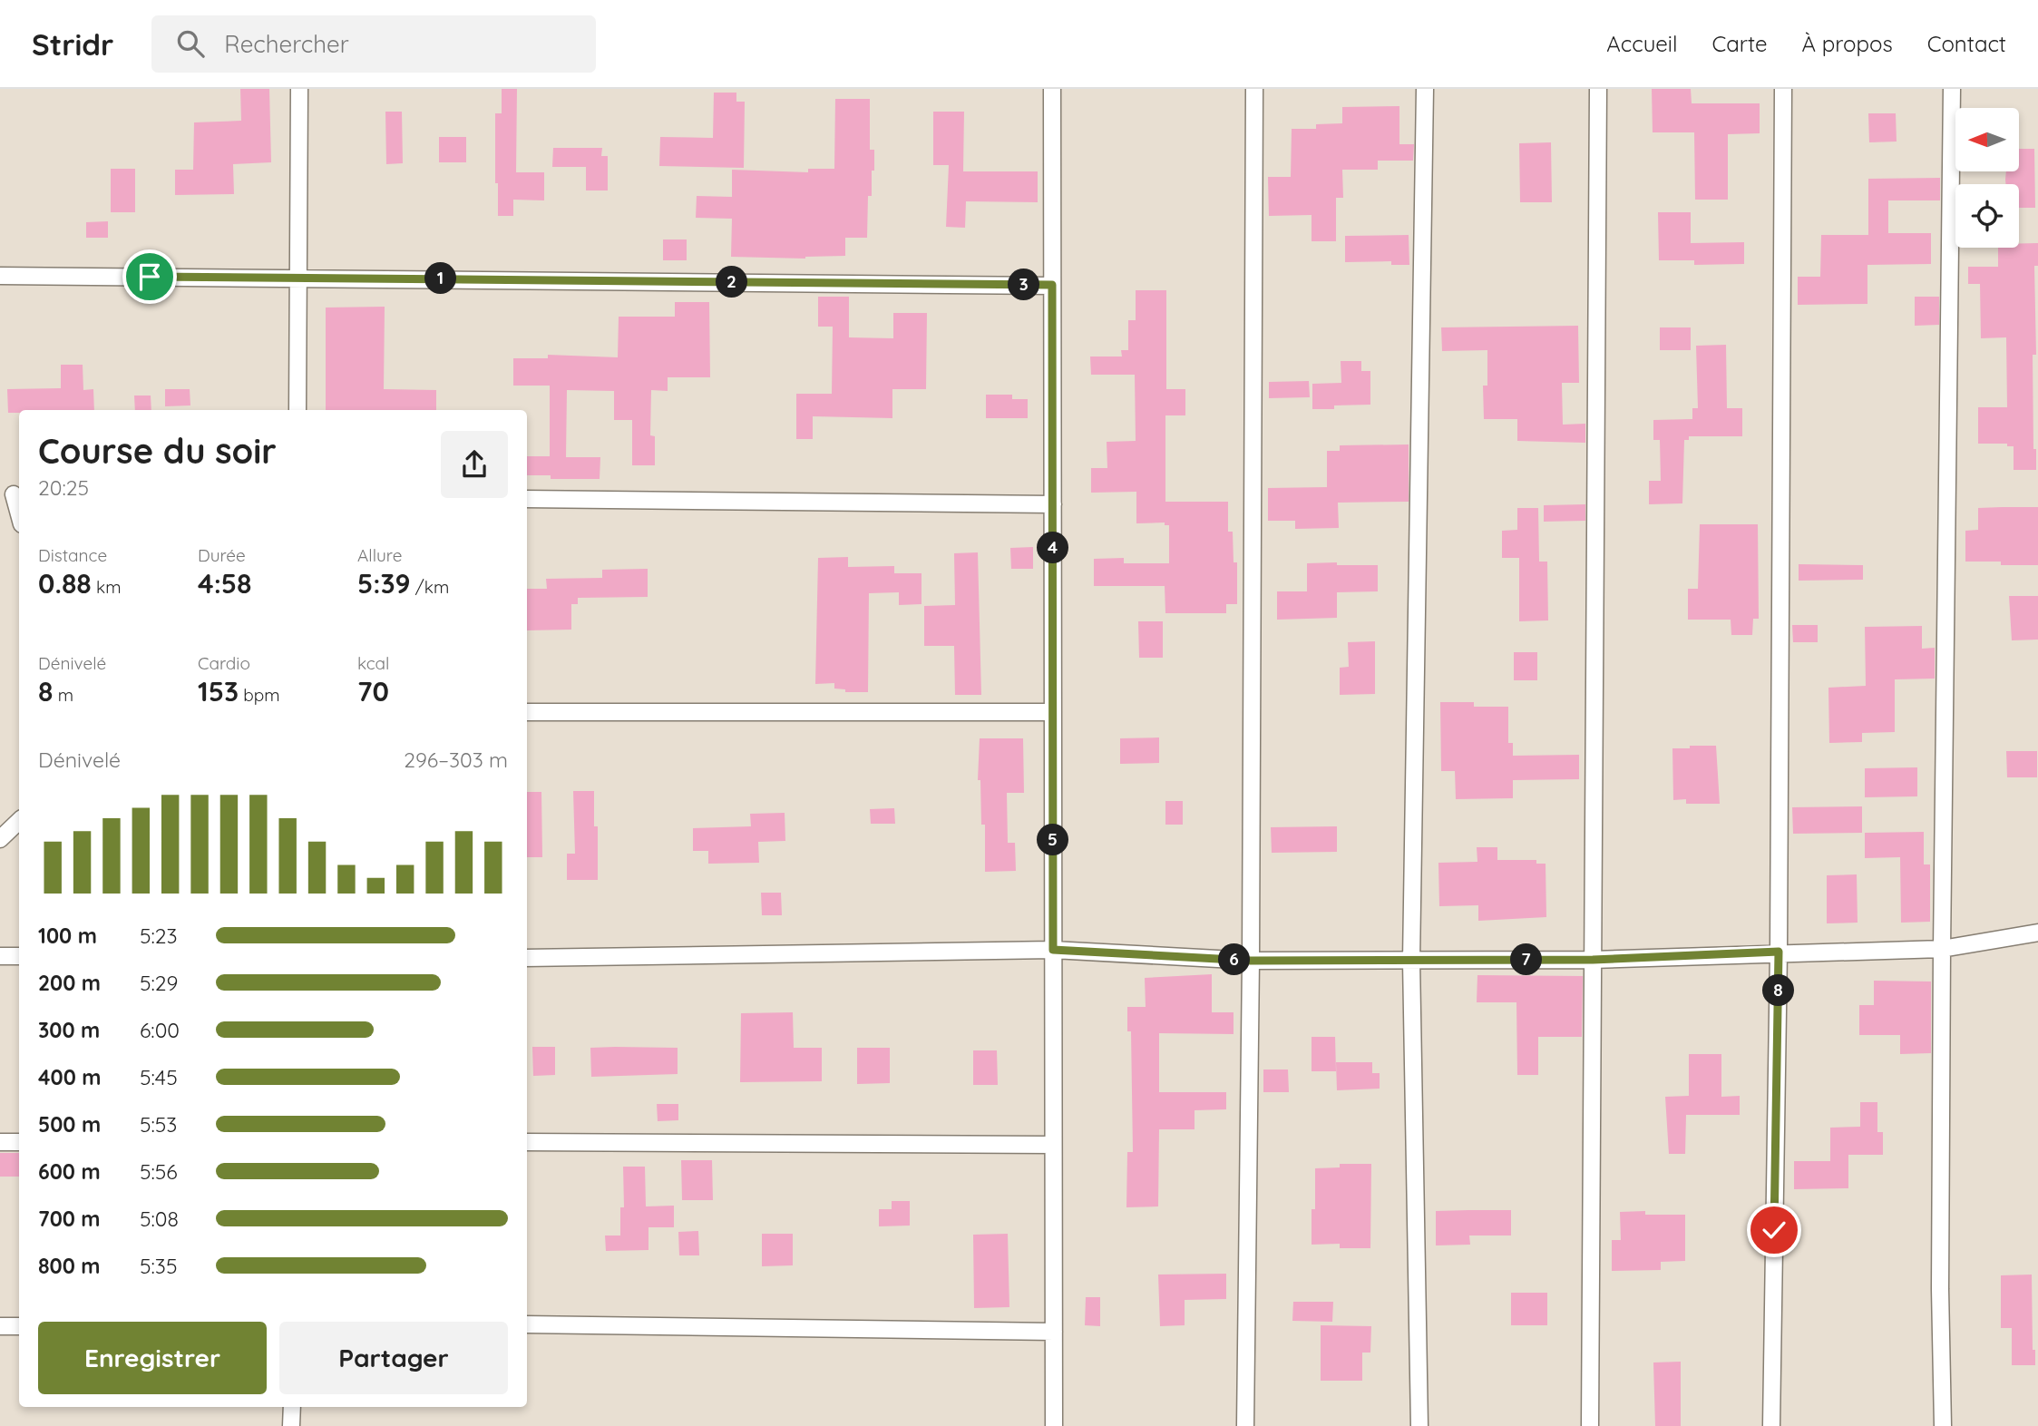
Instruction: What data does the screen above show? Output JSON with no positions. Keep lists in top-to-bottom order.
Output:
{
  "north": "left",
  "page": {
    "header": "Stridr",
    "search": "Rechercher",
    "nav": [
      "Accueil",
      "Carte",
      "À propos",
      "Contact"
    ],
    "pins": [
      "1",
      "2",
      "3",
      "4",
      "5",
      "6",
      "7",
      "8"
    ],
    "heading": ["Course du soir", "20:25"],
    "stats": [
      ["Distance", "0.88 km"],
      ["Durée", "4:58"],
      ["Allure", "5:39 /km"],
      ["Dénivelé", "8 m"],
      ["Cardio", "153 bpm"],
      ["kcal", "70"]
    ],
    "chart": ["Dénivelé", "296–303 m"],
    "list": [
      {
        "name": "100 m",
        "note": "5:23"
      },
      {
        "name": "200 m",
        "note": "5:29"
      },
      {
        "name": "300 m",
        "note": "6:00"
      },
      {
        "name": "400 m",
        "note": "5:45"
      },
      {
        "name": "500 m",
        "note": "5:53"
      },
      {
        "name": "600 m",
        "note": "5:56"
      },
      {
        "name": "700 m",
        "note": "5:08"
      },
      {
        "name": "800 m",
        "note": "5:35"
      }
    ],
    "buttons": ["Enregistrer", "Partager"]
  }
}
